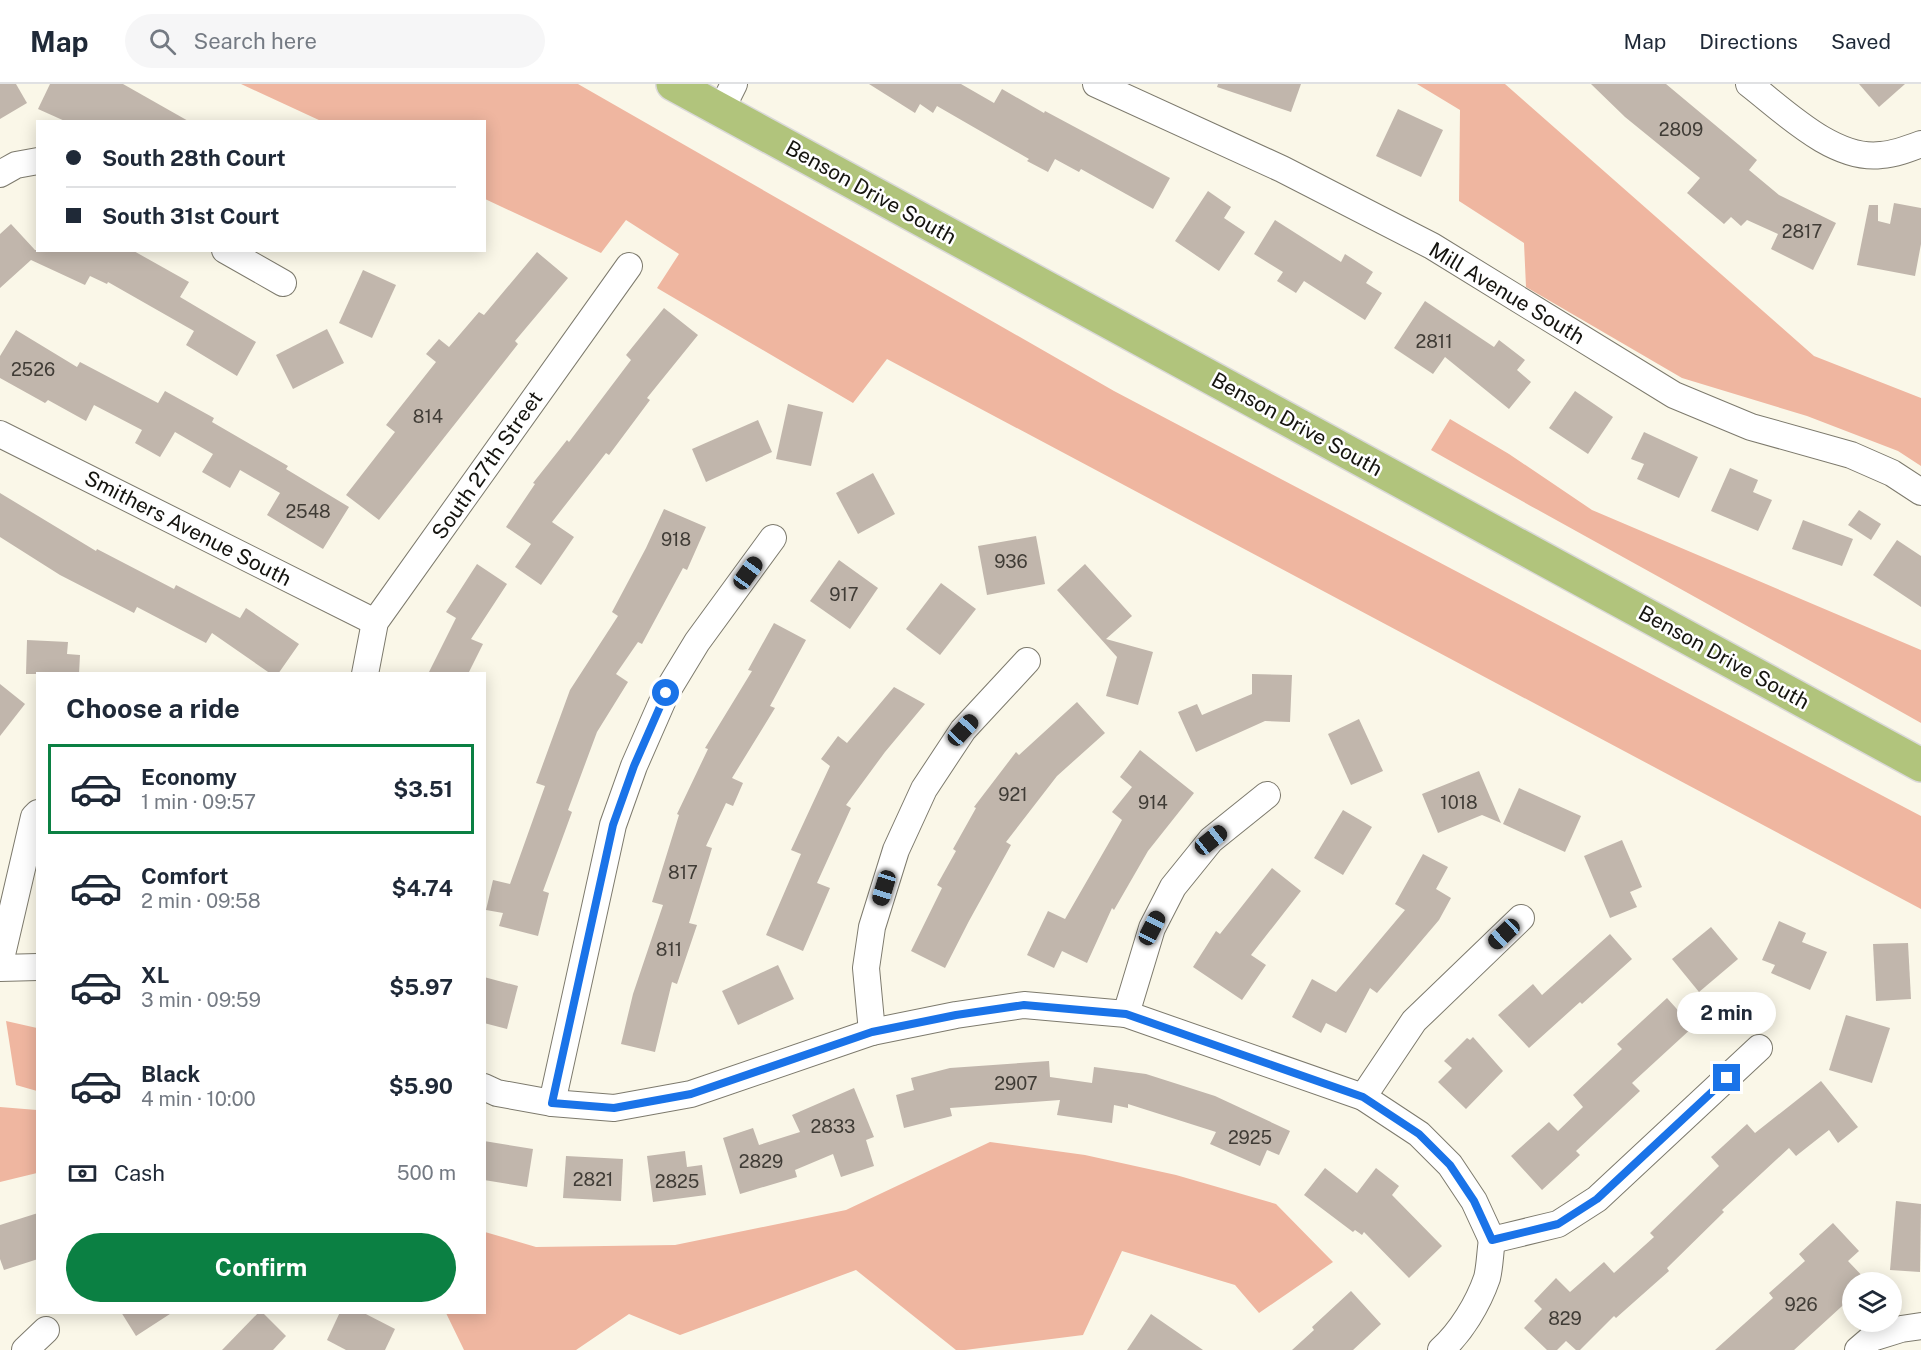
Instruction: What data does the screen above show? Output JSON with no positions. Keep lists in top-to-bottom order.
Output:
{
  "streets": {
    "main road": ["Benson Drive South"],
    "street": ["Mill Avenue South", "South 27th Street", "Smithers Avenue South"]
  },
  "crossings": [
    ["South 27th Street", "Smithers Avenue South"]
  ],
  "house_numbers": [
    "2809",
    "2817",
    "2811",
    "2526",
    "814",
    "2548",
    "918",
    "936",
    "917",
    "921",
    "914",
    "1018",
    "817",
    "811",
    "2907",
    "2833",
    "2925",
    "2829",
    "2821",
    "2825",
    "926",
    "829"
  ],
  "page": {
    "header": "Map",
    "search": "Search here",
    "nav": ["Map", "Directions", "Saved"],
    "banner": ["South 28th Court", "South 31st Court"],
    "heading": "Choose a ride",
    "list": [
      {
        "name": "Economy",
        "note": "1 min · 09:57",
        "value": "$3.51"
      },
      {
        "name": "Comfort",
        "note": "2 min · 09:58",
        "value": "$4.74"
      },
      {
        "name": "XL",
        "note": "3 min · 09:59",
        "value": "$5.97"
      },
      {
        "name": "Black",
        "note": "4 min · 10:00",
        "value": "$5.90"
      }
    ],
    "bubble": "2 min",
    "pay": ["Cash", "500 m"],
    "buttons": "Confirm"
  }
}
